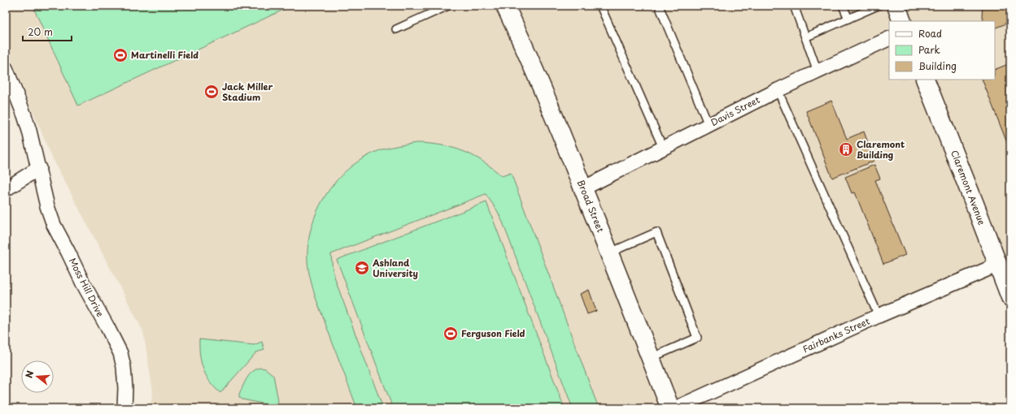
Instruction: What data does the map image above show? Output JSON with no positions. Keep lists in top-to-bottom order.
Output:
{
  "streets": {
    "street": [
      "Davis Street",
      "Claremont Avenue",
      "Broad Street",
      "Moss Hill Drive",
      "Fairbanks Street"
    ]
  },
  "crossings": [
    ["Davis Street", "Broad Street"],
    ["Claremont Avenue", "Fairbanks Street"]
  ],
  "places": {
    "sports": ["Martinelli Field", "Jack Miller Stadium", "Ferguson Field"],
    "building": ["Claremont Building"],
    "school or university": ["Ashland University"]
  },
  "legend": ["Road", "Park", "Building"],
  "scale_bar": "20 m",
  "north": "left"
}
